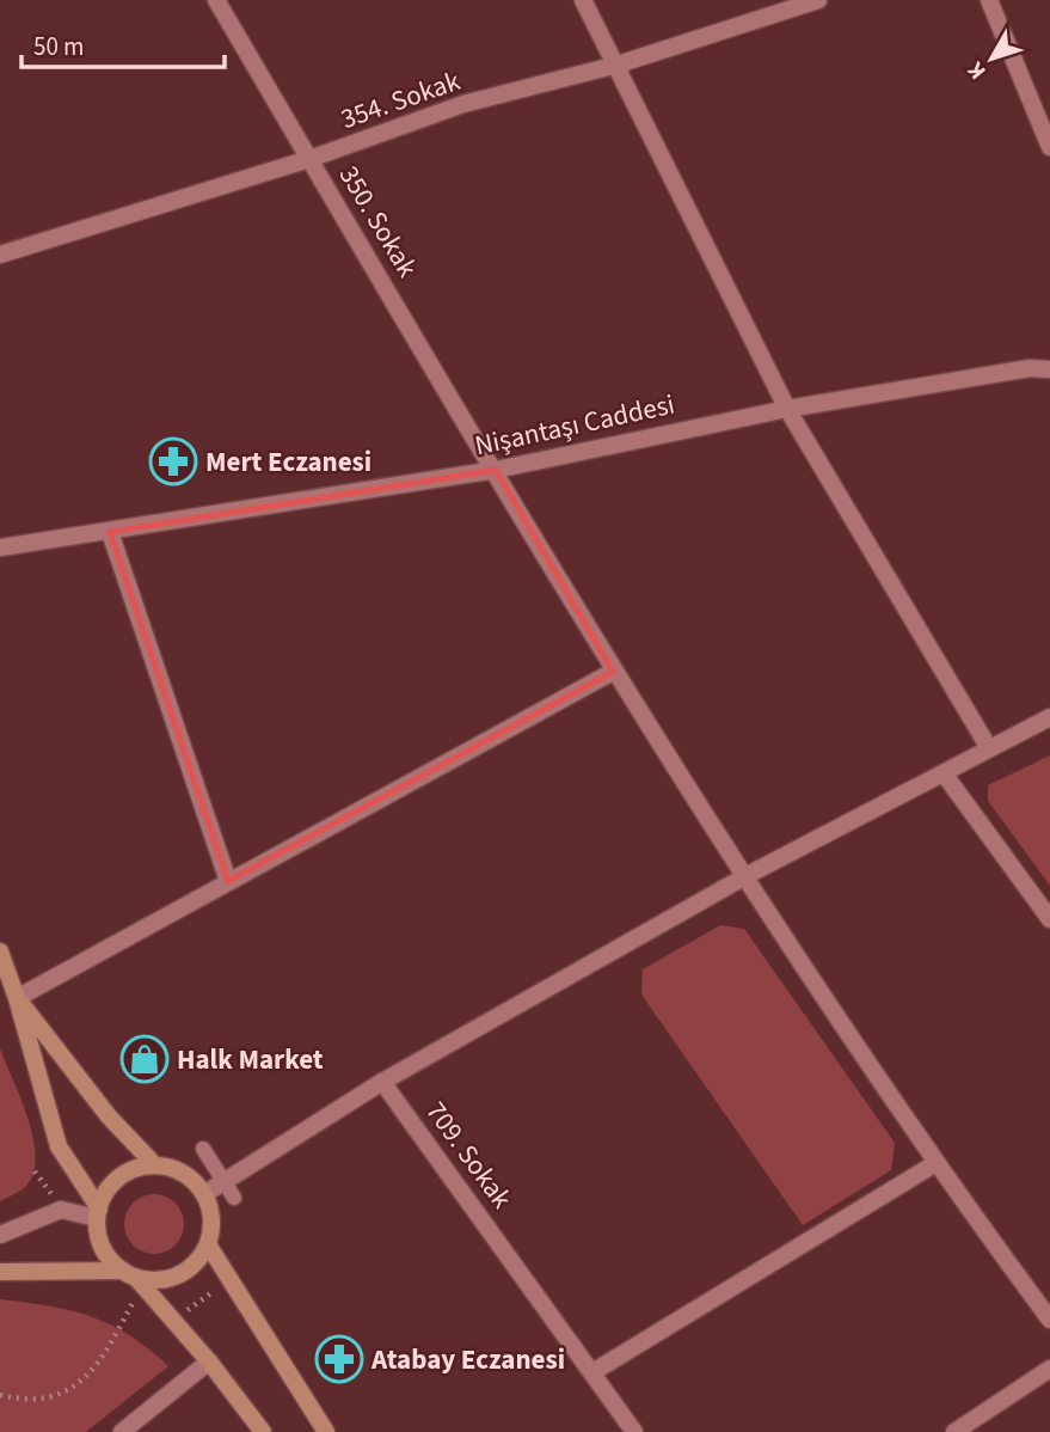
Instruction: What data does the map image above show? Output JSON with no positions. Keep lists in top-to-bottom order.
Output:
{
  "streets": {
    "street": [
      "354. Sokak",
      "350. Sokak",
      "Nişantaşı Caddesi",
      "709. Sokak"
    ]
  },
  "crossings": [
    ["354. Sokak", "350. Sokak"],
    ["350. Sokak", "Nişantaşı Caddesi"]
  ],
  "places": {
    "pharmacy": ["Mert Eczanesi", "Atabay Eczanesi"],
    "shop": ["Halk Market"]
  },
  "scale_bar": "50 m",
  "north": "bottom left"
}
